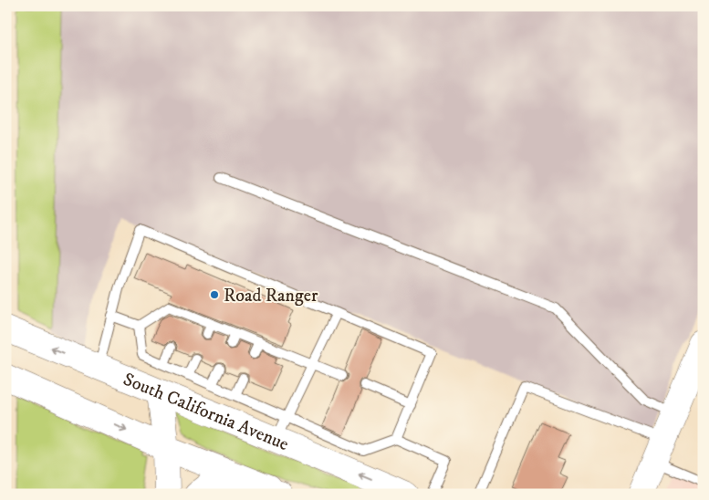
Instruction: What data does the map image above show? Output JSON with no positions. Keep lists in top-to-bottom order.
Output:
{
  "streets": {
    "main road": ["South California Avenue"]
  },
  "places": ["Road Ranger"]
}
